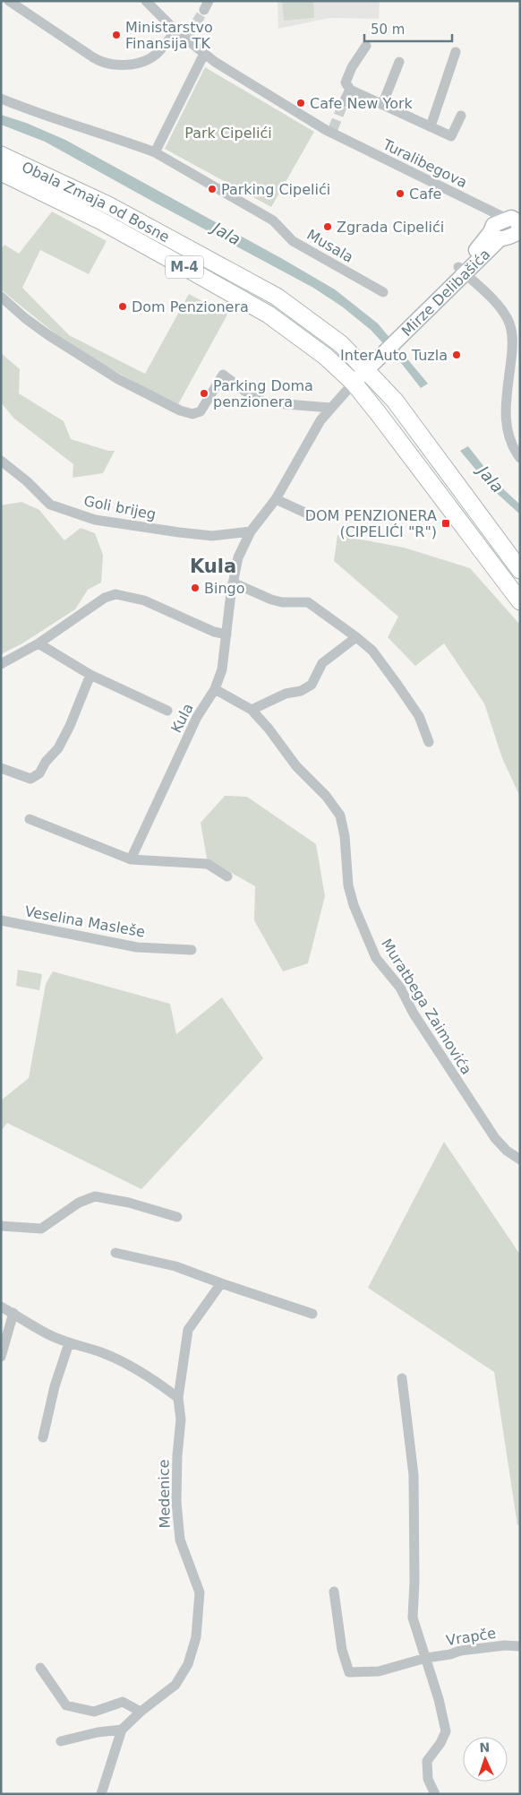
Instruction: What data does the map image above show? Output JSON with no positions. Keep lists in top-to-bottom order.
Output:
{
  "streets": {
    "main road": ["Obala Zmaja od Bosne", "M-4", "Mirze Delibašića"],
    "street": [
      "Turalibegova",
      "Musala",
      "Goli brijeg",
      "Kula",
      "Veselina Masleše",
      "Muratbega Zaimovića",
      "Medenice",
      "Vrapče"
    ]
  },
  "crossings": [
    ["Turalibegova", "Mirze Delibašića"],
    ["Obala Zmaja od Bosne", "M-4"],
    ["Obala Zmaja od Bosne", "Mirze Delibašića"],
    ["Obala Zmaja od Bosne", "Kula"],
    ["M-4", "Mirze Delibašića"],
    ["M-4", "Kula"],
    ["Mirze Delibašića", "Kula"],
    ["Goli brijeg", "Kula"],
    ["Kula", "Muratbega Zaimovića"]
  ],
  "districts": ["Kula"],
  "water": ["Jala"],
  "parks": ["Park Cipelići"],
  "places": {
    "other": [
      "Ministarstvo Finansija TK",
      "Cafe New York",
      "Parking Cipelići",
      "Cafe",
      "Zgrada Cipelići",
      "Dom Penzionera",
      "InterAuto Tuzla",
      "Parking Doma penzionera",
      "Bingo"
    ],
    "transit": ["DOM PENZIONERA (CIPELIĆI \"R\")"]
  },
  "scale_bar": "50 m",
  "north": "top"
}
